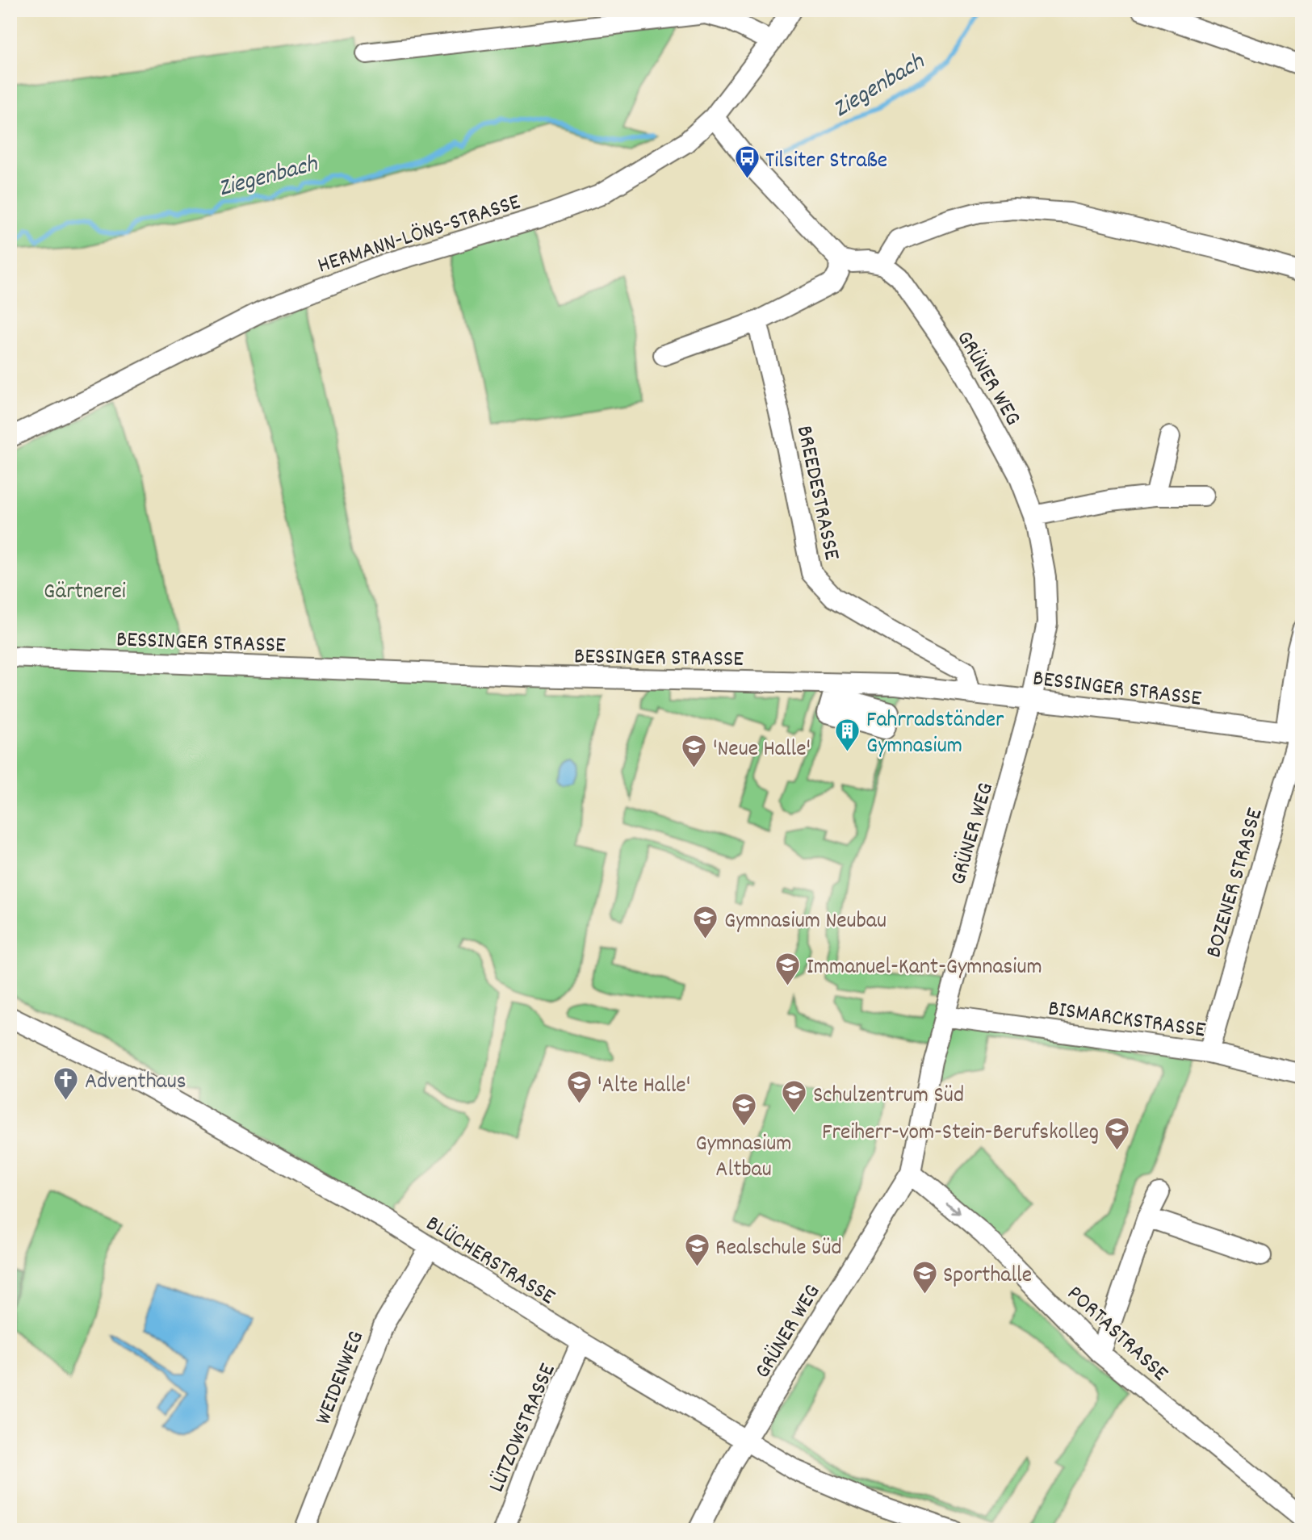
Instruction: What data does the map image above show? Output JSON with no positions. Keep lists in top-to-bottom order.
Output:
{
  "streets": {
    "street": [
      "HERMANN-LÖNS-STRASSE",
      "GRÜNER WEG",
      "BREEDESTRASSE",
      "BESSINGER STRASSE",
      "BOZENER STRASSE",
      "BISMARCKSTRASSE",
      "BLÜCHERSTRASSE",
      "PORTASTRASSE",
      "WEIDENWEG",
      "LÜTZOWSTRASSE"
    ]
  },
  "crossings": [
    ["GRÜNER WEG", "BESSINGER STRASSE"],
    ["GRÜNER WEG", "BISMARCKSTRASSE"],
    ["GRÜNER WEG", "BLÜCHERSTRASSE"],
    ["GRÜNER WEG", "PORTASTRASSE"],
    ["BREEDESTRASSE", "BESSINGER STRASSE"],
    ["BESSINGER STRASSE", "BOZENER STRASSE"],
    ["BOZENER STRASSE", "BISMARCKSTRASSE"],
    ["BLÜCHERSTRASSE", "WEIDENWEG"],
    ["BLÜCHERSTRASSE", "LÜTZOWSTRASSE"]
  ],
  "one_way": ["PORTASTRASSE"],
  "water": ["Ziegenbach"],
  "parks": ["Gärtnerei"],
  "places": {
    "bus stop": ["Tilsiter Straße"],
    "building": ["Fahrradständer Gymnasium"],
    "school or university": [
      "'Neue Halle'",
      "Gymnasium Neubau",
      "Immanuel-Kant-Gymnasium",
      "'Alte Halle'",
      "Schulzentrum Süd",
      "Gymnasium Altbau",
      "Freiherr-vom-Stein-Berufskolleg",
      "Realschule Süd",
      "Sporthalle"
    ],
    "church": ["Adventhaus"]
  }
}
